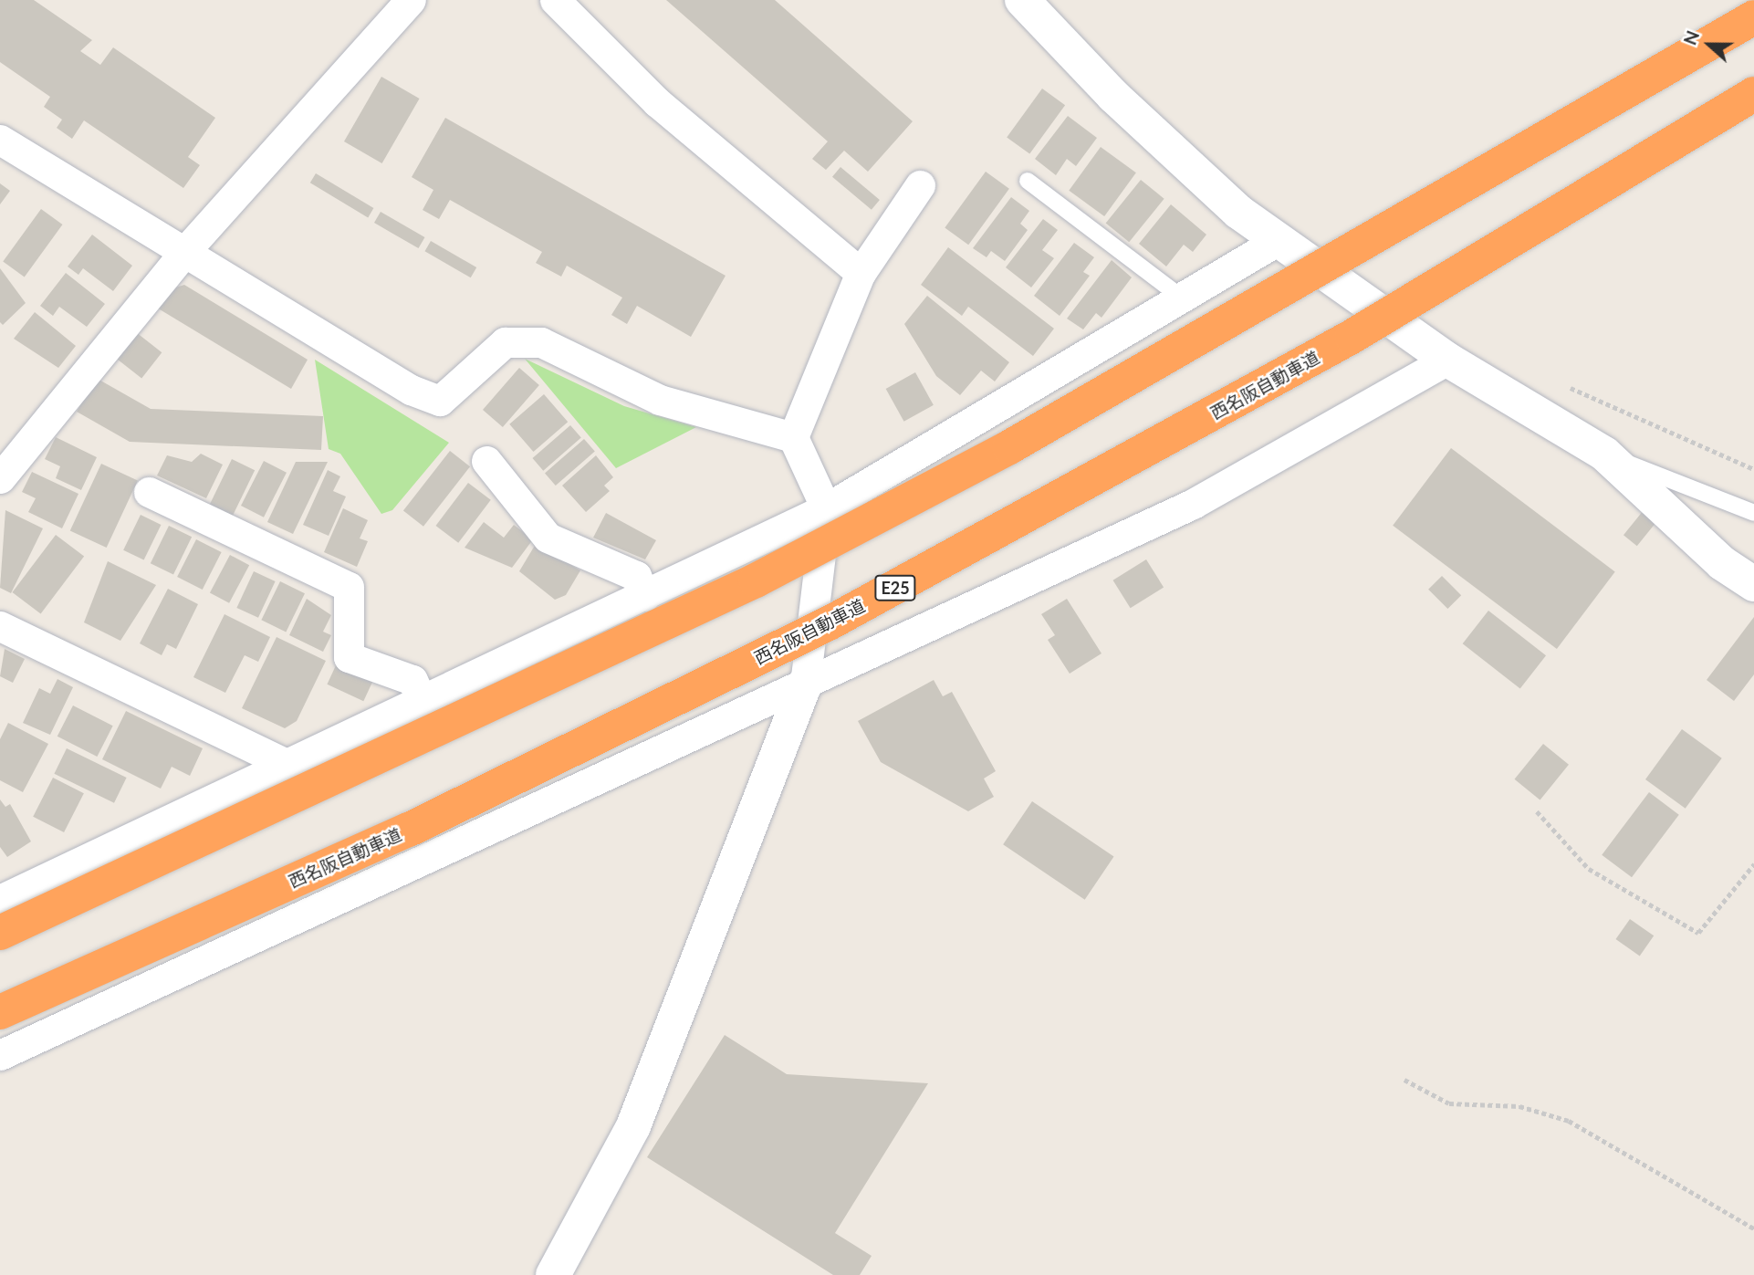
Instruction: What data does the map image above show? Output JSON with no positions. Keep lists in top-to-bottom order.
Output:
{
  "streets": {
    "highway": ["西名阪自動車道", "E25"]
  },
  "north": "left"
}
